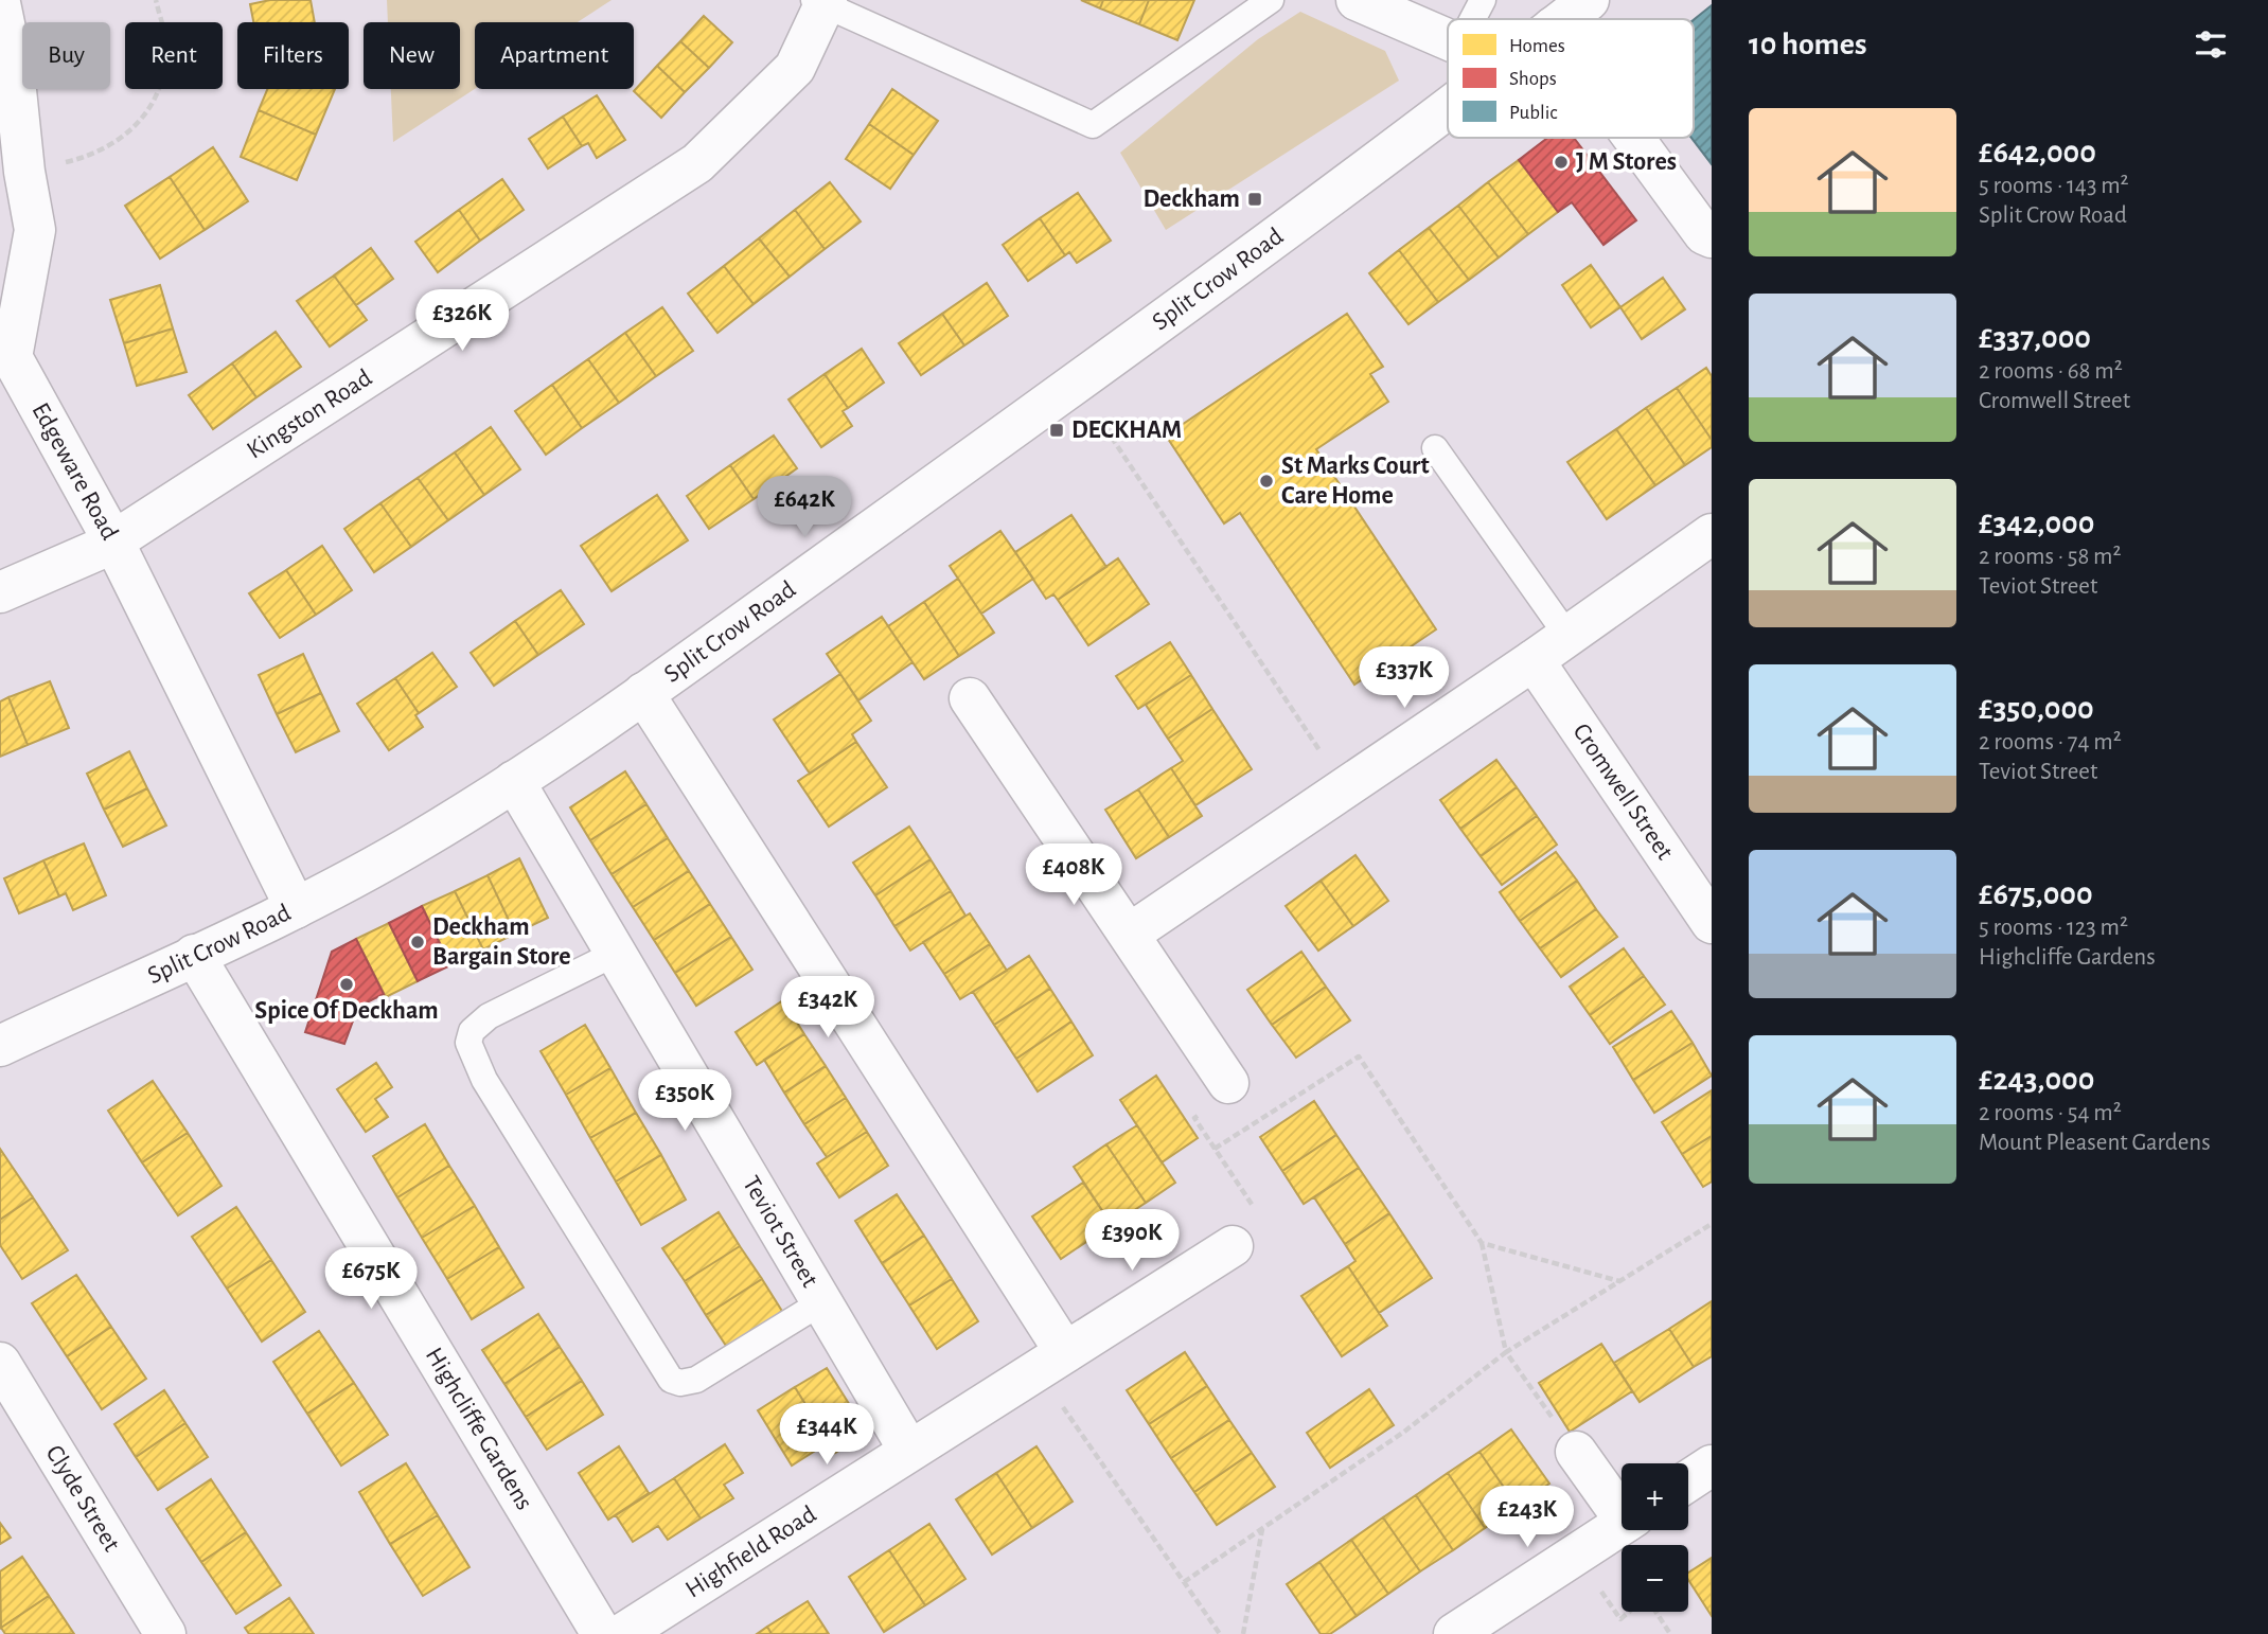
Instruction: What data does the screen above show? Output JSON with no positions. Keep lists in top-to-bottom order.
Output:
{
  "streets": {
    "street": [
      "Split Crow Road",
      "Kingston Road",
      "Edgeware Road",
      "Cromwell Street",
      "Teviot Street",
      "Highcliffe Gardens",
      "Clyde Street",
      "Highfield Road"
    ]
  },
  "crossings": [
    ["Split Crow Road", "Edgeware Road"],
    ["Split Crow Road", "Teviot Street"],
    ["Split Crow Road", "Highcliffe Gardens"],
    ["Kingston Road", "Edgeware Road"],
    ["Teviot Street", "Highfield Road"]
  ],
  "places": {
    "other": [
      "J M Stores",
      "St Marks Court Care Home",
      "Deckham Bargain Store",
      "Spice Of Deckham"
    ],
    "transit": ["Deckham", "DECKHAM"]
  },
  "legend": ["Homes", "Shops", "Public"],
  "page": {
    "heading": "10 homes",
    "chip": [
      "Buy",
      "Rent",
      "Filters",
      "New",
      "Apartment"
    ],
    "list": [
      {
        "name": "£642,000",
        "note": "5 rooms · 143 m² · Split Crow Road"
      },
      {
        "name": "£337,000",
        "note": "2 rooms · 68 m² · Cromwell Street"
      },
      {
        "name": "£342,000",
        "note": "2 rooms · 58 m² · Teviot Street"
      },
      {
        "name": "£350,000",
        "note": "2 rooms · 74 m² · Teviot Street"
      },
      {
        "name": "£675,000",
        "note": "5 rooms · 123 m² · Highcliffe Gardens"
      },
      {
        "name": "£243,000",
        "note": "2 rooms · 54 m² · Mount Pleasent Gardens"
      }
    ],
    "price": [
      "£326K",
      "£642K",
      "£337K",
      "£408K",
      "£342K",
      "£350K",
      "£390K",
      "£675K",
      "£344K",
      "£243K"
    ],
    "map_buttons": ["+", "−"]
  }
}
